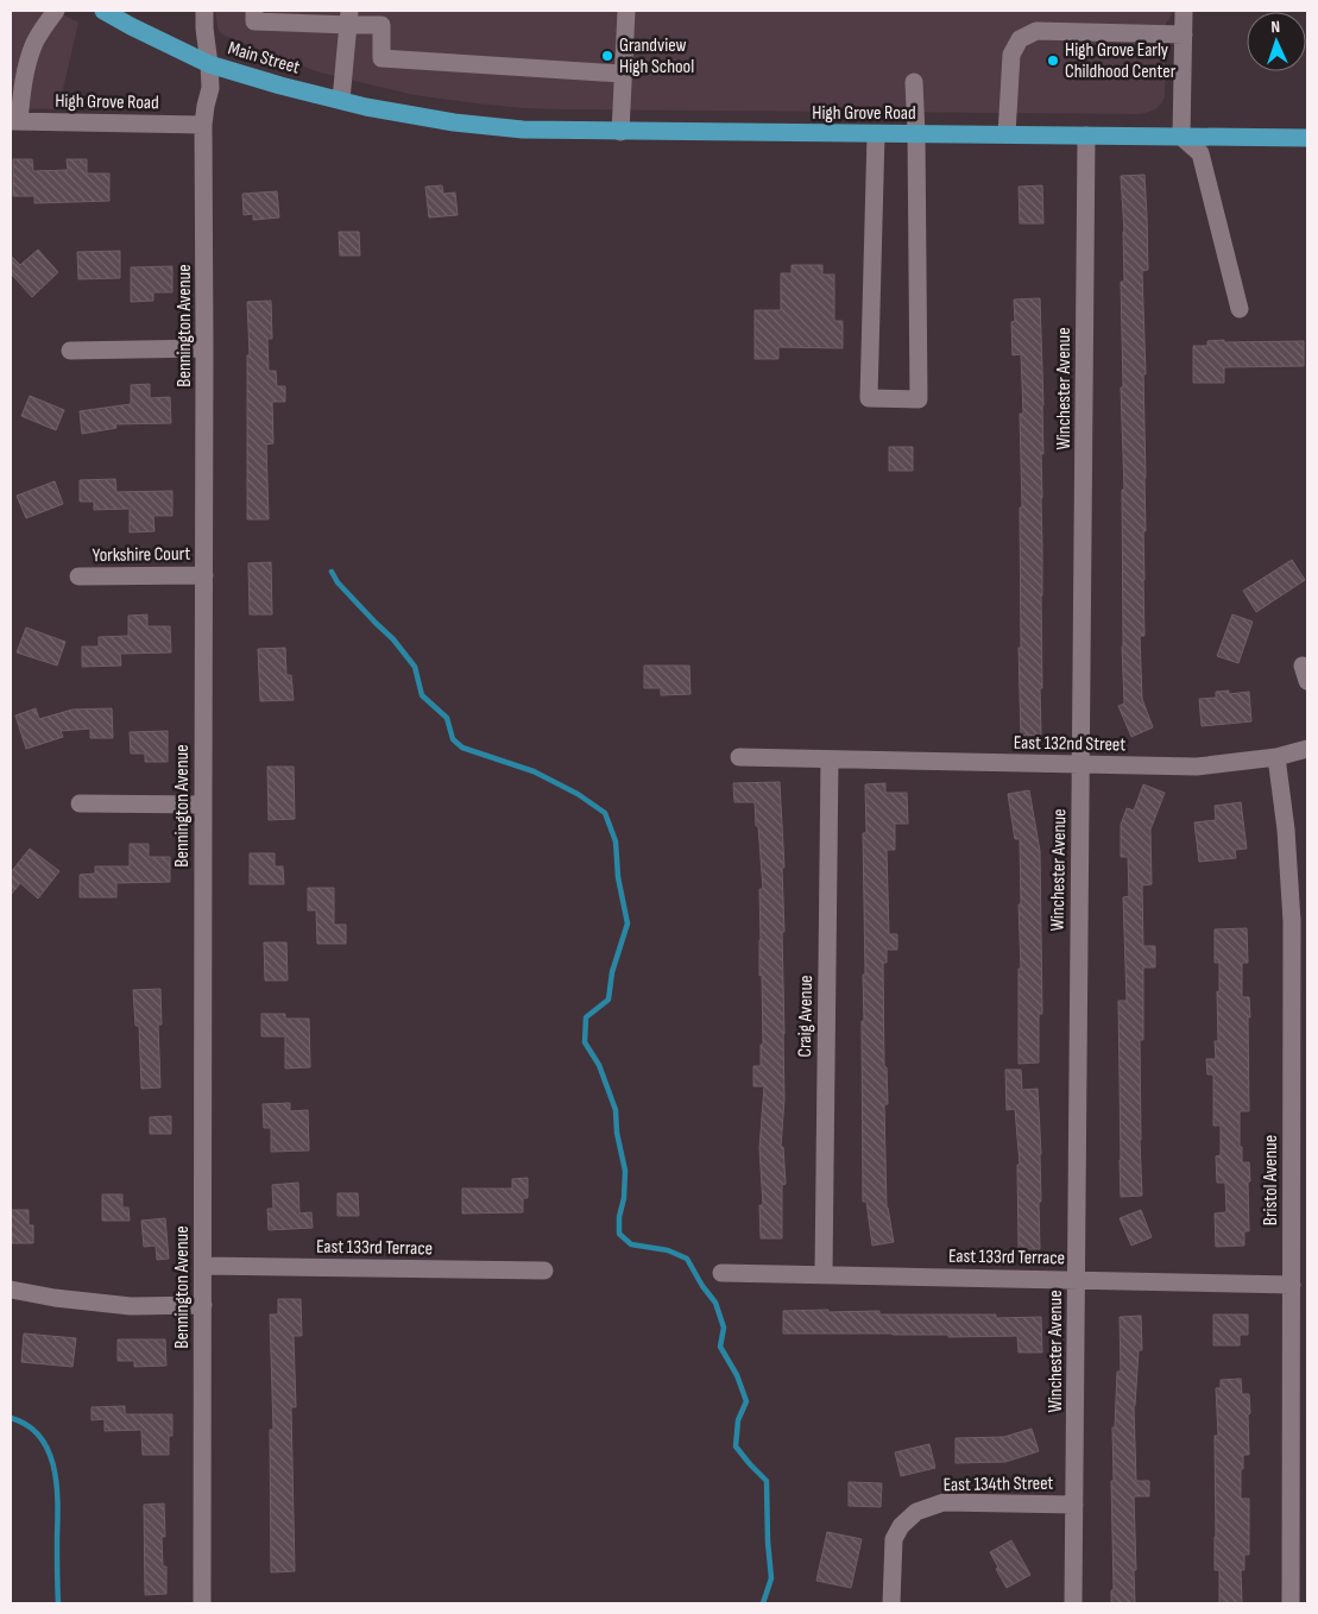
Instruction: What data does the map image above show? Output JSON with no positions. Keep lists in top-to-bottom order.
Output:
{
  "streets": {
    "main road": ["Main Street", "High Grove Road"],
    "street": [
      "Bennington Avenue",
      "Winchester Avenue",
      "Yorkshire Court",
      "East 132nd Street",
      "Craig Avenue",
      "Bristol Avenue",
      "East 133rd Terrace",
      "East 134th Street"
    ]
  },
  "crossings": [
    ["Main Street", "High Grove Road"],
    ["Main Street", "Bennington Avenue"],
    ["High Grove Road", "Bennington Avenue"],
    ["High Grove Road", "Winchester Avenue"],
    ["Bennington Avenue", "Yorkshire Court"],
    ["Bennington Avenue", "East 133rd Terrace"],
    ["Winchester Avenue", "East 132nd Street"],
    ["Winchester Avenue", "East 133rd Terrace"],
    ["Winchester Avenue", "East 134th Street"],
    ["East 132nd Street", "Craig Avenue"],
    ["East 132nd Street", "Bristol Avenue"],
    ["Craig Avenue", "East 133rd Terrace"],
    ["Bristol Avenue", "East 133rd Terrace"]
  ],
  "places": ["Grandview High School", "High Grove Early Childhood Center"],
  "north": "top"
}
